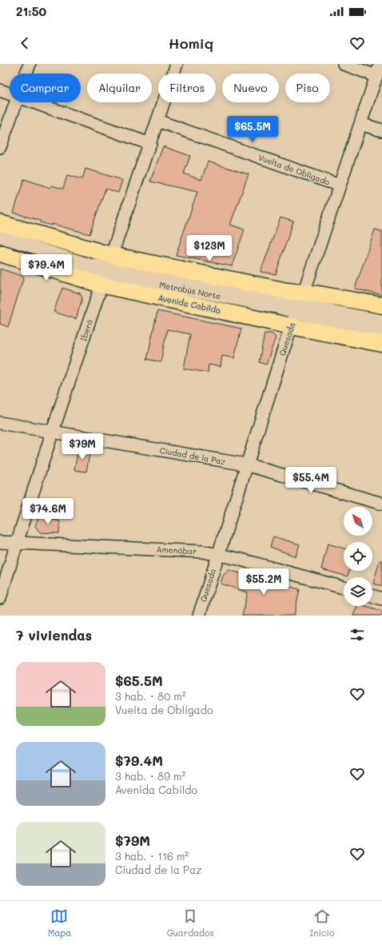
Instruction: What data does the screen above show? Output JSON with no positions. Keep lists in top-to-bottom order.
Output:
{
  "streets": {
    "main road": ["Avenida Cabildo"],
    "street": [
      "Vuelta de Obligado",
      "Iberá",
      "Quesada",
      "Ciudad de la Paz",
      "Amenábar"
    ]
  },
  "crossings": [
    ["Vuelta de Obligado", "Iberá"],
    ["Vuelta de Obligado", "Quesada"],
    ["Avenida Cabildo", "Iberá"],
    ["Avenida Cabildo", "Quesada"],
    ["Iberá", "Ciudad de la Paz"],
    ["Iberá", "Amenábar"],
    ["Quesada", "Ciudad de la Paz"],
    ["Quesada", "Amenábar"]
  ],
  "north": "top left",
  "page": {
    "status": "21:50",
    "header": "Homiq",
    "chip": [
      "Comprar",
      "Alquilar",
      "Filtros",
      "Nuevo",
      "Piso"
    ],
    "price": [
      "$65.5M",
      "$123M",
      "$79.4M",
      "$79M",
      "$55.4M",
      "$74.6M",
      "$55.2M"
    ],
    "heading": "7 viviendas",
    "list": [
      {
        "name": "$65.5M",
        "note": "3 hab. · 80 m² · Vuelta de Obligado"
      },
      {
        "name": "$79.4M",
        "note": "3 hab. · 89 m² · Avenida Cabildo"
      },
      {
        "name": "$79M",
        "note": "3 hab. · 116 m² · Ciudad de la Paz"
      }
    ],
    "tabs": ["Mapa", "Guardados", "Inicio"]
  }
}
